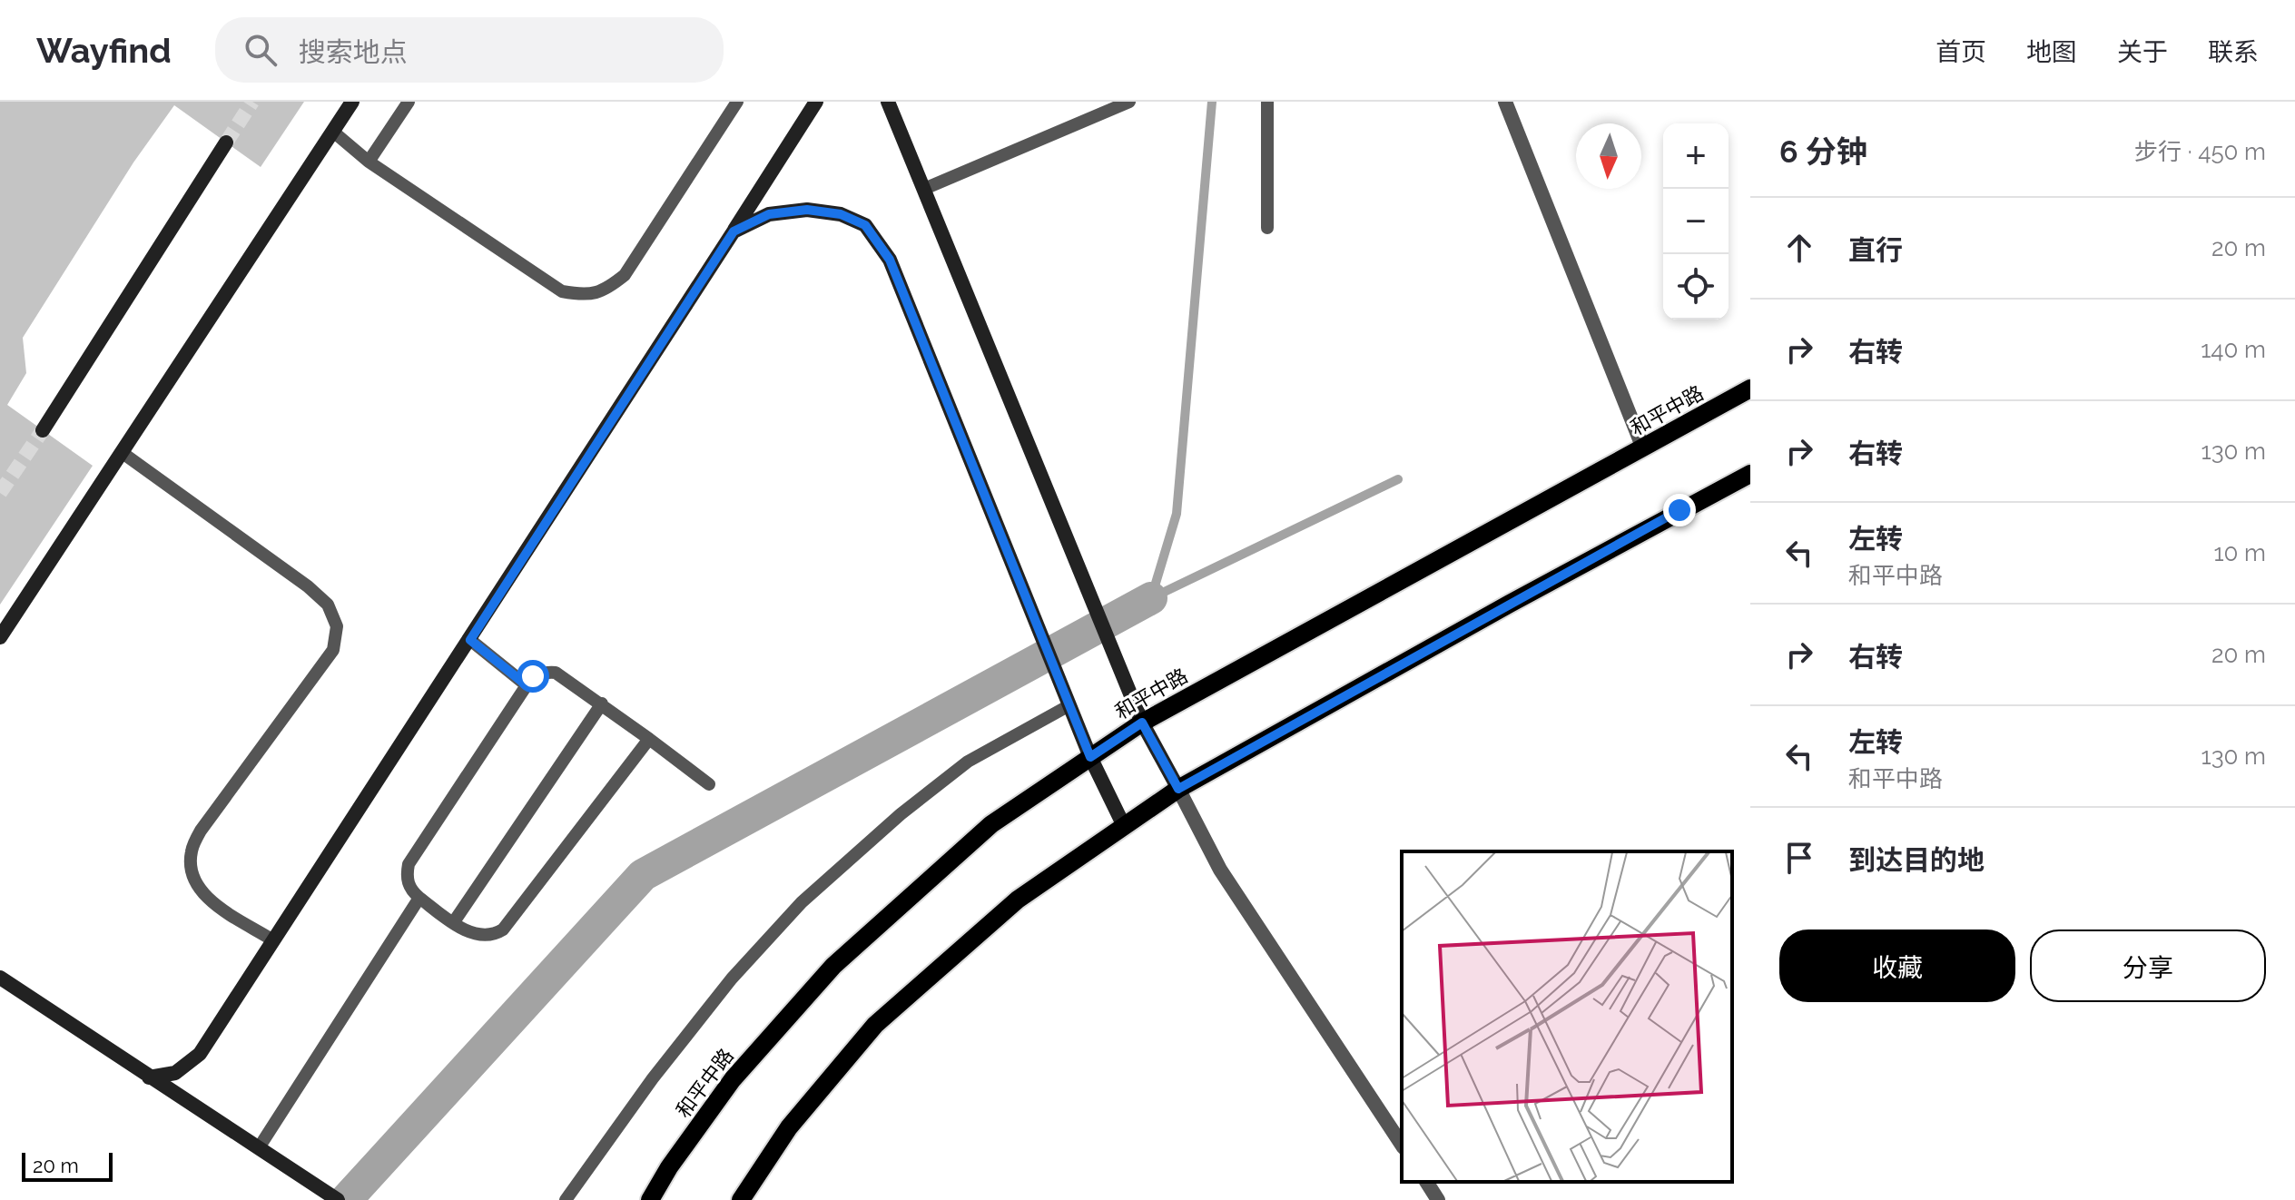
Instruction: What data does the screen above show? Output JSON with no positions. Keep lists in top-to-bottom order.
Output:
{
  "streets": {
    "main road": ["和平中路"]
  },
  "scale_bar": "20 m",
  "north": "bottom",
  "page": {
    "header": "Wayfind",
    "search": "搜索地点",
    "nav": [
      "首页",
      "地图",
      "关于",
      "联系"
    ],
    "heading": ["6 分钟", "步行 · 450 m"],
    "map_buttons": ["+", "−"],
    "list": [
      ["直行", "20 m"],
      ["右转", "140 m"],
      ["右转", "130 m"],
      ["左转", "和平中路", "10 m"],
      ["右转", "20 m"],
      ["左转", "和平中路", "130 m"],
      "到达目的地"
    ],
    "buttons": ["收藏", "分享"],
    "scale": "20 m"
  }
}
